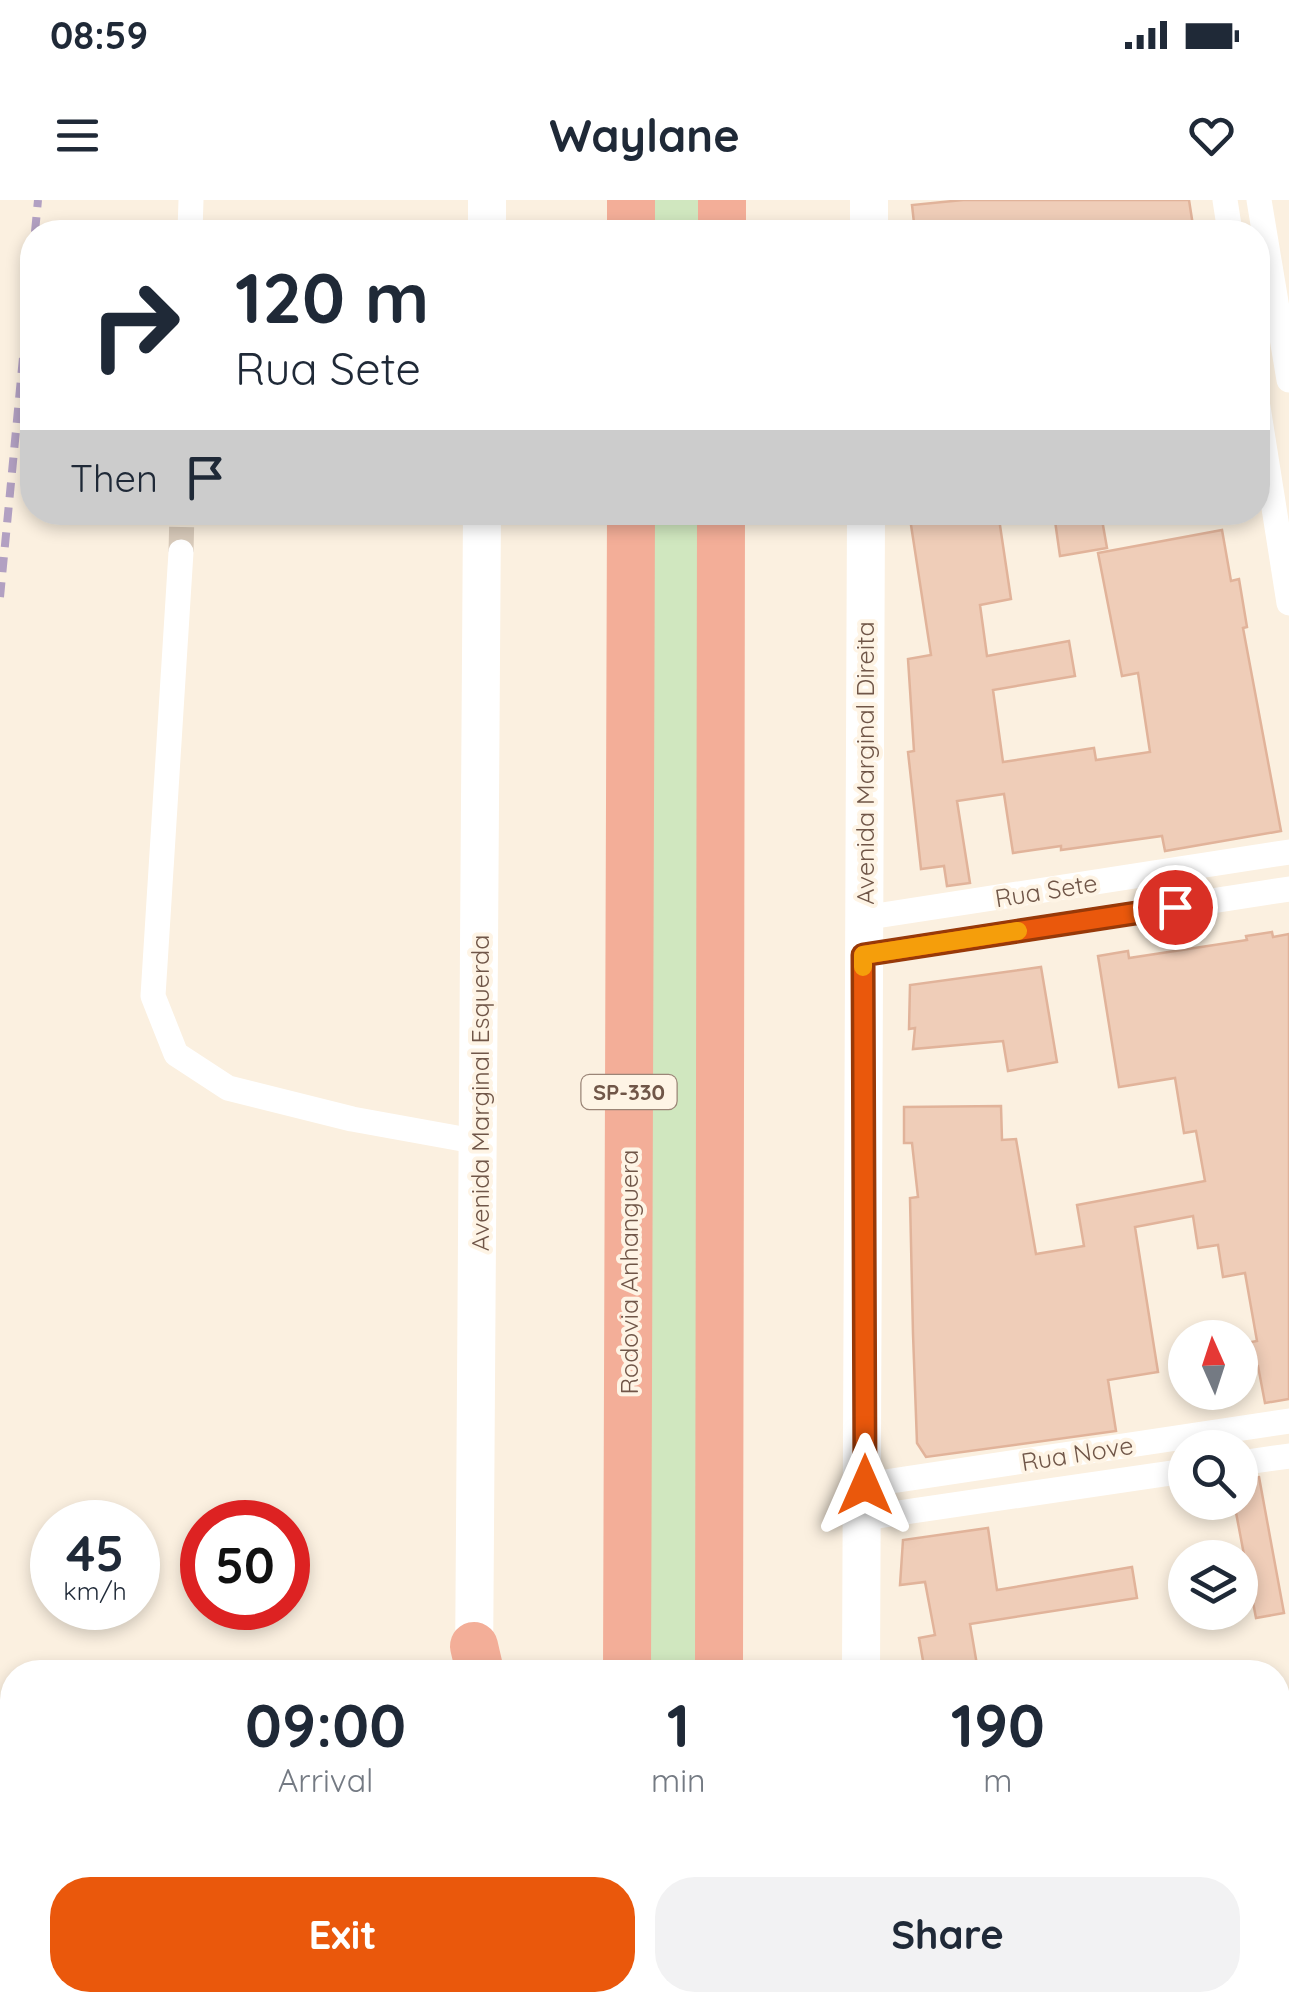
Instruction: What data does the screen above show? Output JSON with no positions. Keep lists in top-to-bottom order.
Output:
{
  "streets": {
    "highway": ["SP-330", "Rodovia Anhanguera"],
    "main road": ["Avenida Marginal Direita", "Avenida Marginal Esquerda"],
    "street": ["Rua Sete", "Rua Nove"]
  },
  "crossings": [
    ["Avenida Marginal Direita", "Rua Sete"],
    ["Avenida Marginal Direita", "Rua Nove"]
  ],
  "north": "top",
  "page": {
    "status": "08:59",
    "header": "Waylane",
    "turn": ["120 m", "Rua Sete"],
    "then": "Then",
    "speed": "45 km/h",
    "limit": "50",
    "eta": [
      "09:00",
      "Arrival",
      "1",
      "min",
      "190",
      "m"
    ],
    "buttons": ["Exit", "Share"]
  }
}
